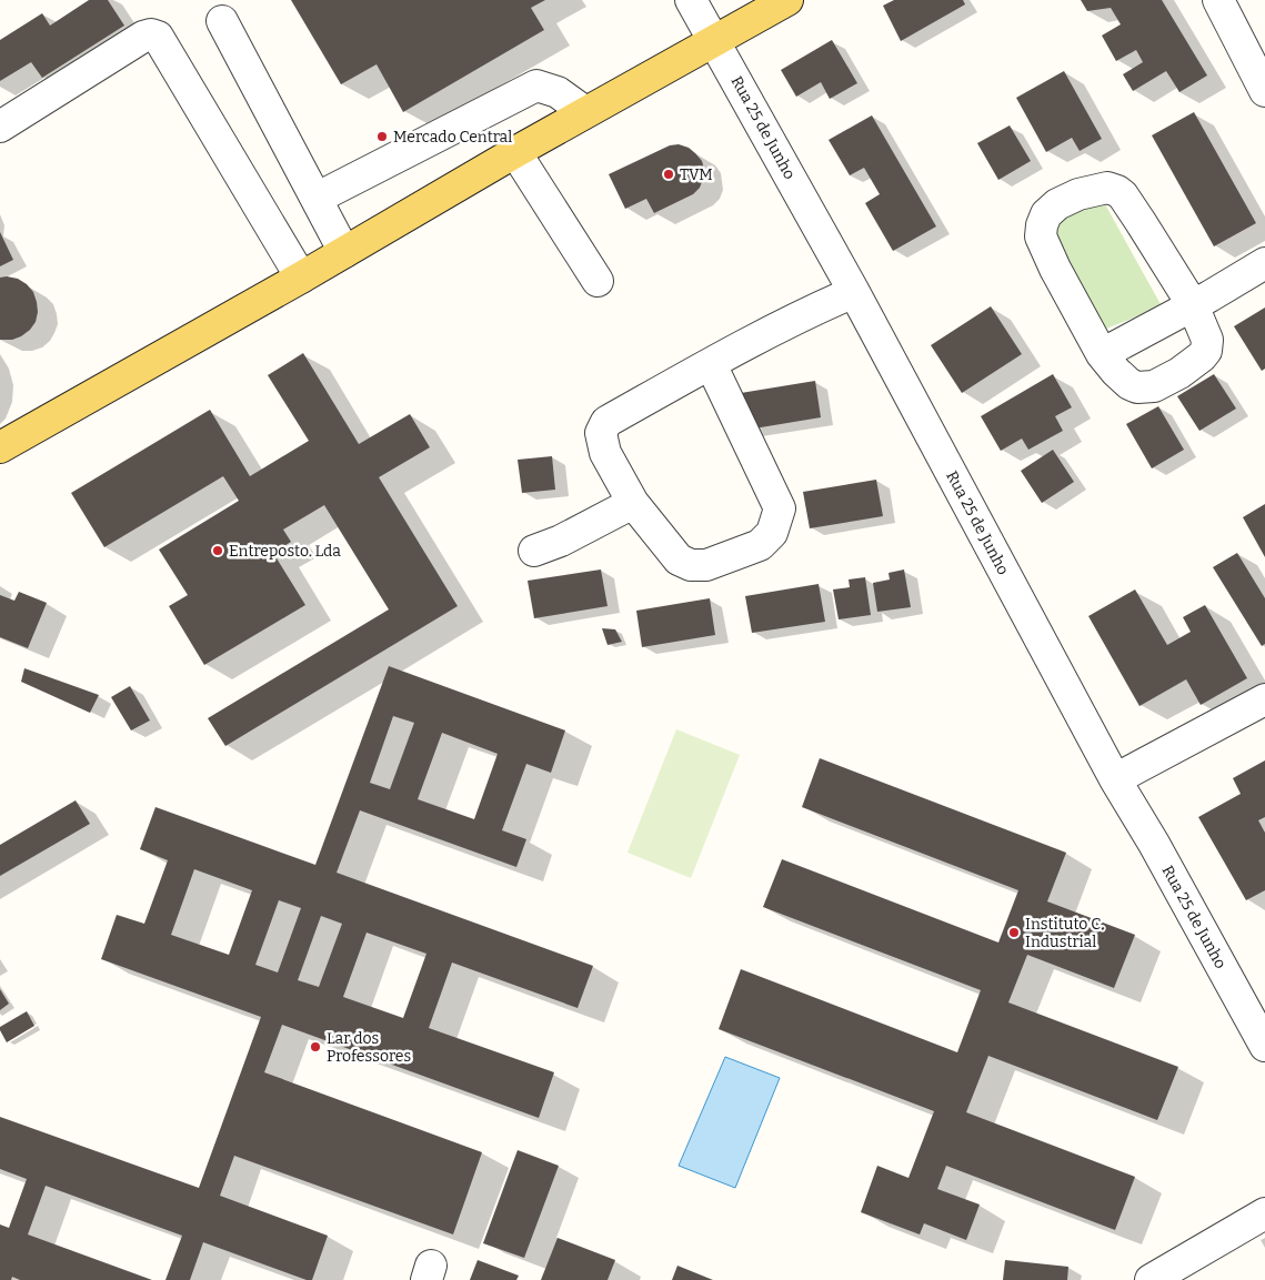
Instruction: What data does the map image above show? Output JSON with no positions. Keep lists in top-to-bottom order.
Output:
{
  "streets": {
    "street": ["Rua 25 de Junho"]
  },
  "places": [
    "Mercado Central",
    "TVM",
    "Entreposto. Lda",
    "Instituto C. Industrial",
    "Lar dos Professores"
  ]
}
